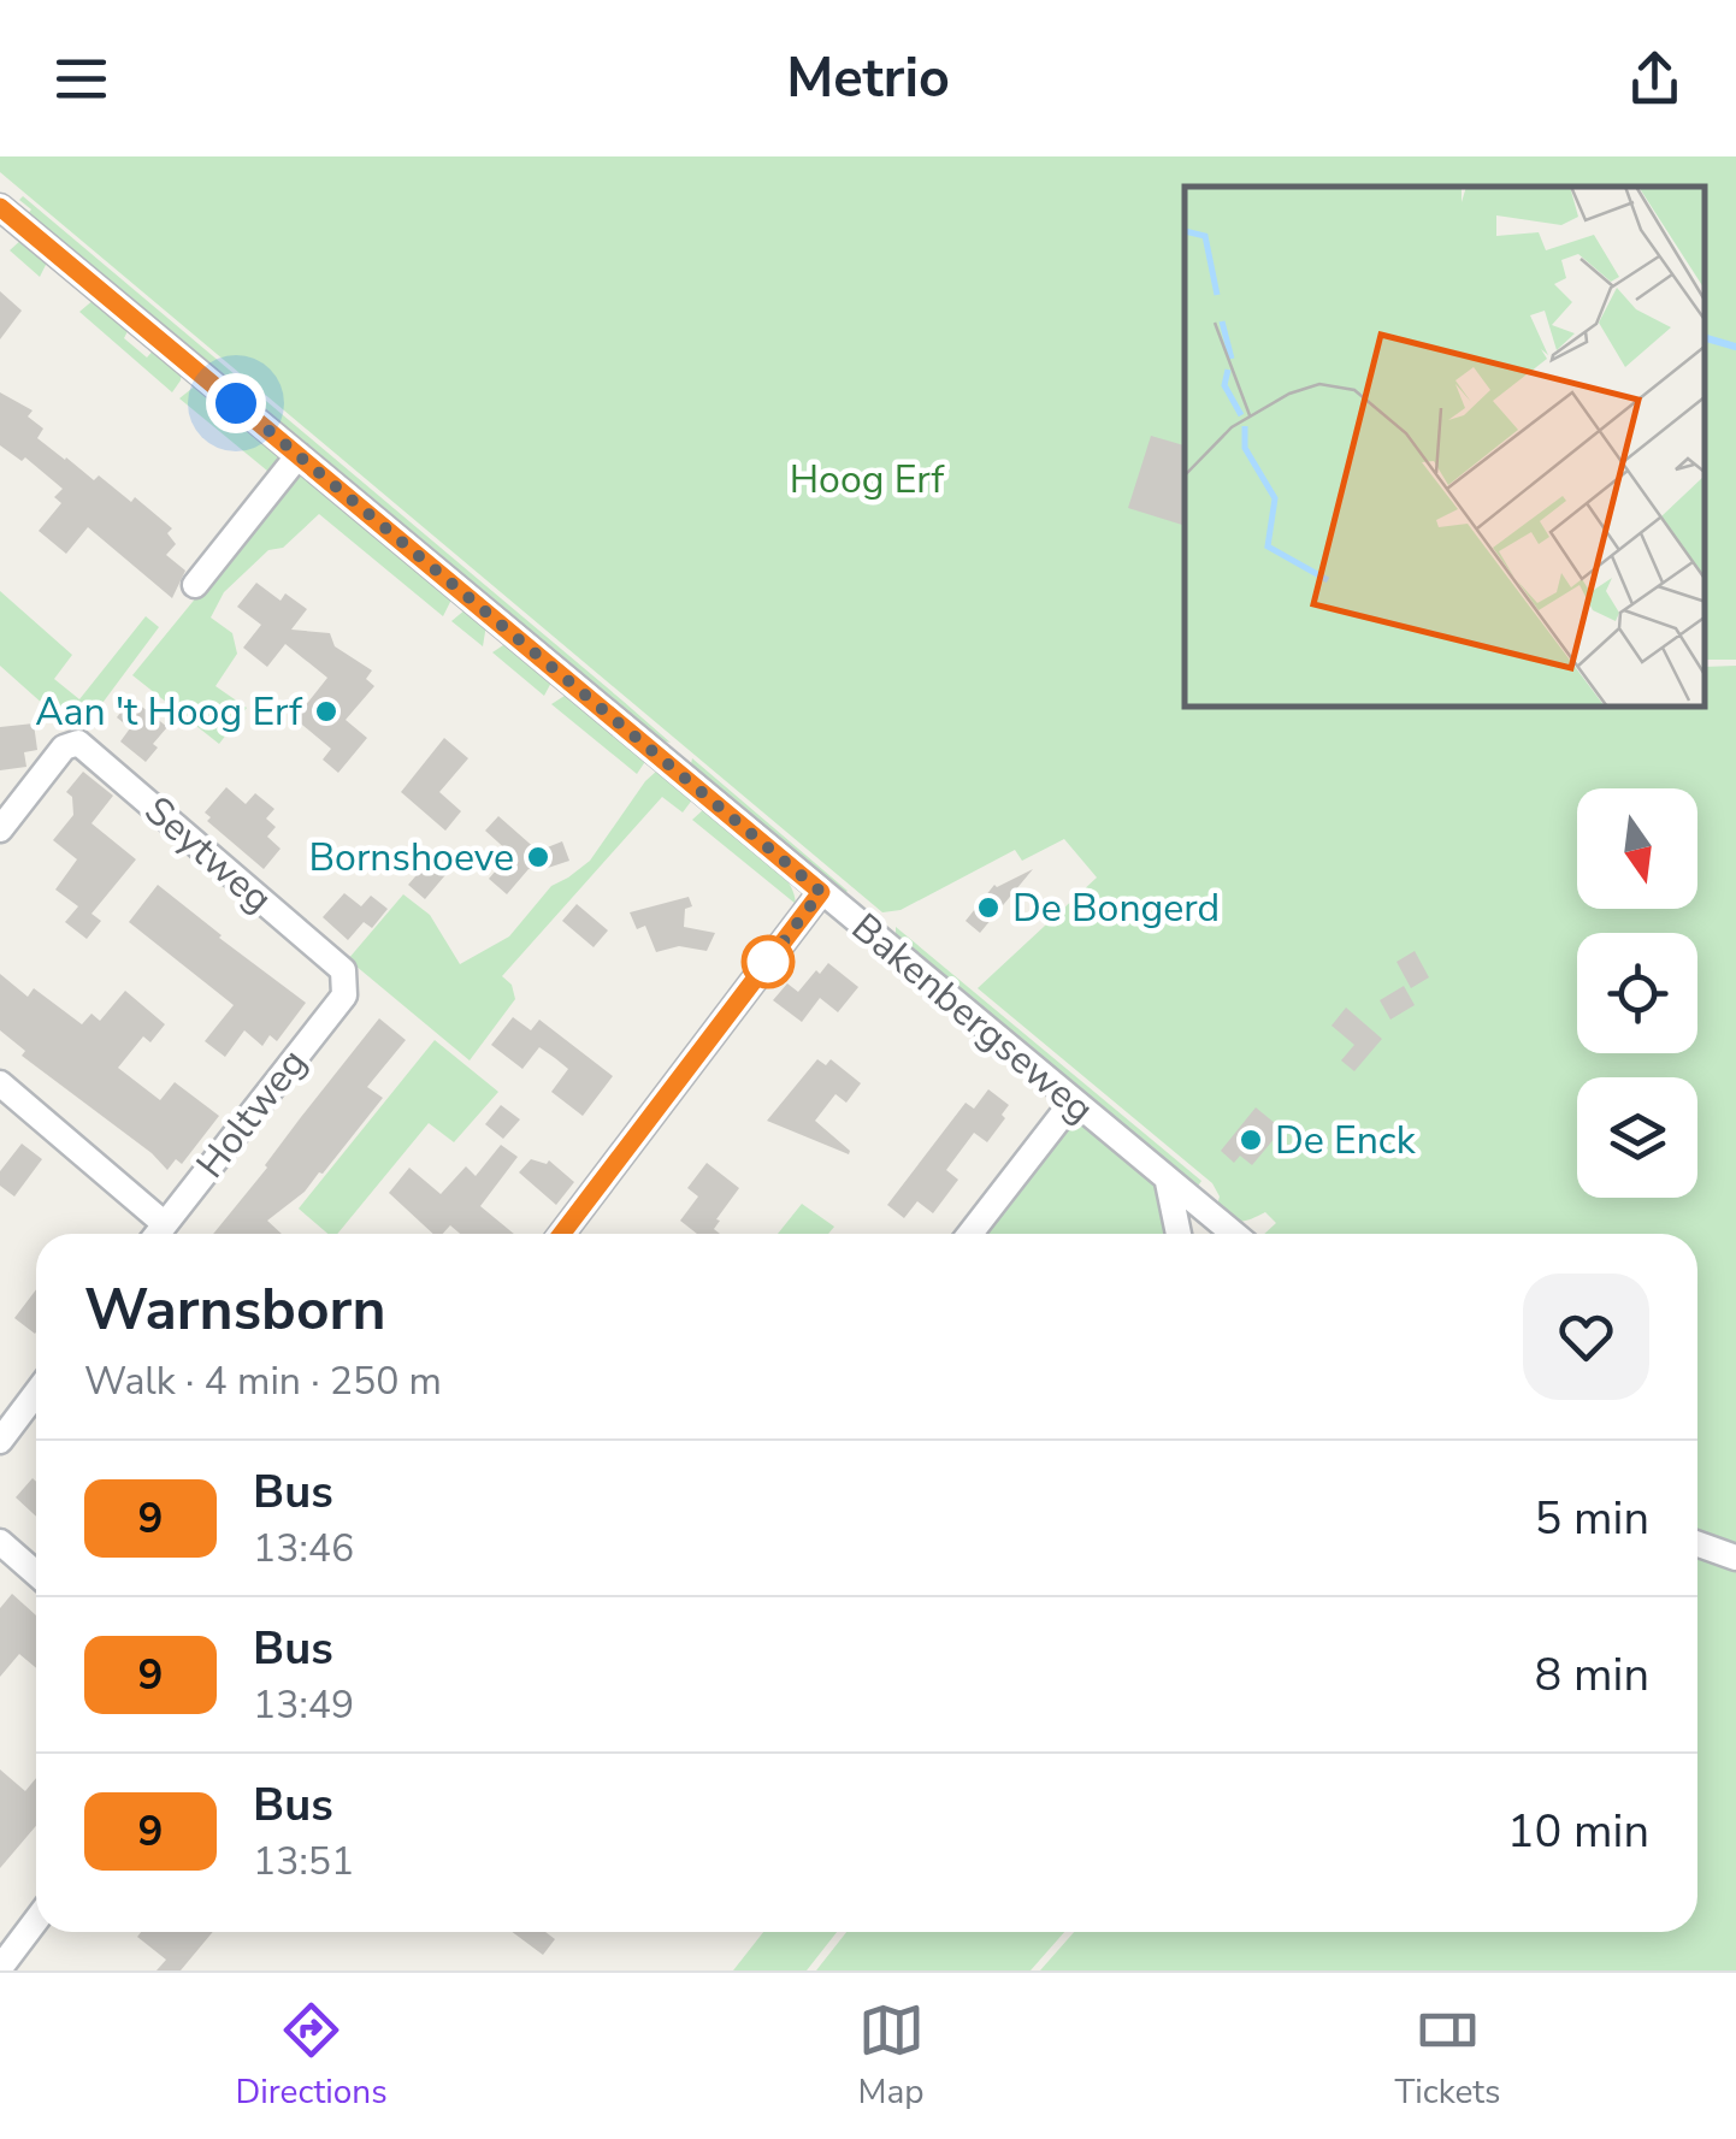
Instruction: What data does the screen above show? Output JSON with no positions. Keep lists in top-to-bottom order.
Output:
{
  "streets": {
    "street": ["Seytweg", "Bakenbergseweg", "Holtweg"]
  },
  "crossings": [
    ["Seytweg", "Holtweg"]
  ],
  "parks": ["Hoog Erf"],
  "places": [
    "Aan 't Hoog Erf",
    "Bornshoeve",
    "De Bongerd",
    "De Enck"
  ],
  "lines": ["bus line 9"],
  "north": "bottom",
  "page": {
    "header": "Metrio",
    "heading": ["Warnsborn", "Walk · 4 min · 250 m"],
    "list": [
      {
        "mark": "9",
        "name": "Bus",
        "note": "13:46",
        "value": "5 min"
      },
      {
        "mark": "9",
        "name": "Bus",
        "note": "13:49",
        "value": "8 min"
      },
      {
        "mark": "9",
        "name": "Bus",
        "note": "13:51",
        "value": "10 min"
      }
    ],
    "tabs": ["Directions", "Map", "Tickets"]
  }
}
